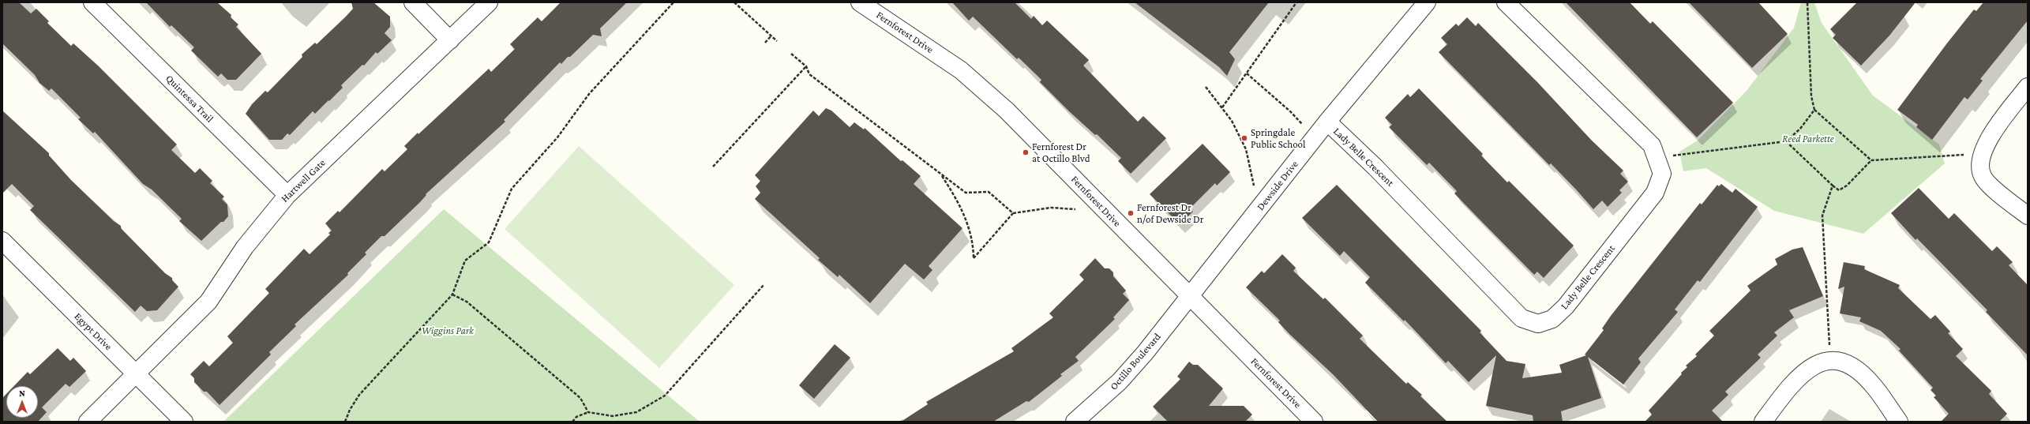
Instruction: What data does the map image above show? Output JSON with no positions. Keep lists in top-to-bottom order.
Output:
{
  "streets": {
    "street": [
      "Fernforest Drive",
      "Quintessa Trail",
      "Lady Belle Crescent",
      "Hartwell Gate",
      "Dewside Drive",
      "Egypt Drive",
      "Octillo Boulevard"
    ]
  },
  "crossings": [
    ["Fernforest Drive", "Dewside Drive"],
    ["Fernforest Drive", "Octillo Boulevard"],
    ["Quintessa Trail", "Hartwell Gate"],
    ["Lady Belle Crescent", "Dewside Drive"],
    ["Hartwell Gate", "Egypt Drive"],
    ["Dewside Drive", "Octillo Boulevard"]
  ],
  "parks": ["Reed Parkette", "Wiggins Park"],
  "places": ["Springdale Public School", "Fernforest Dr at Octillo Blvd", "Fernforest Dr n/of Dewside Dr"],
  "north": "top"
}
